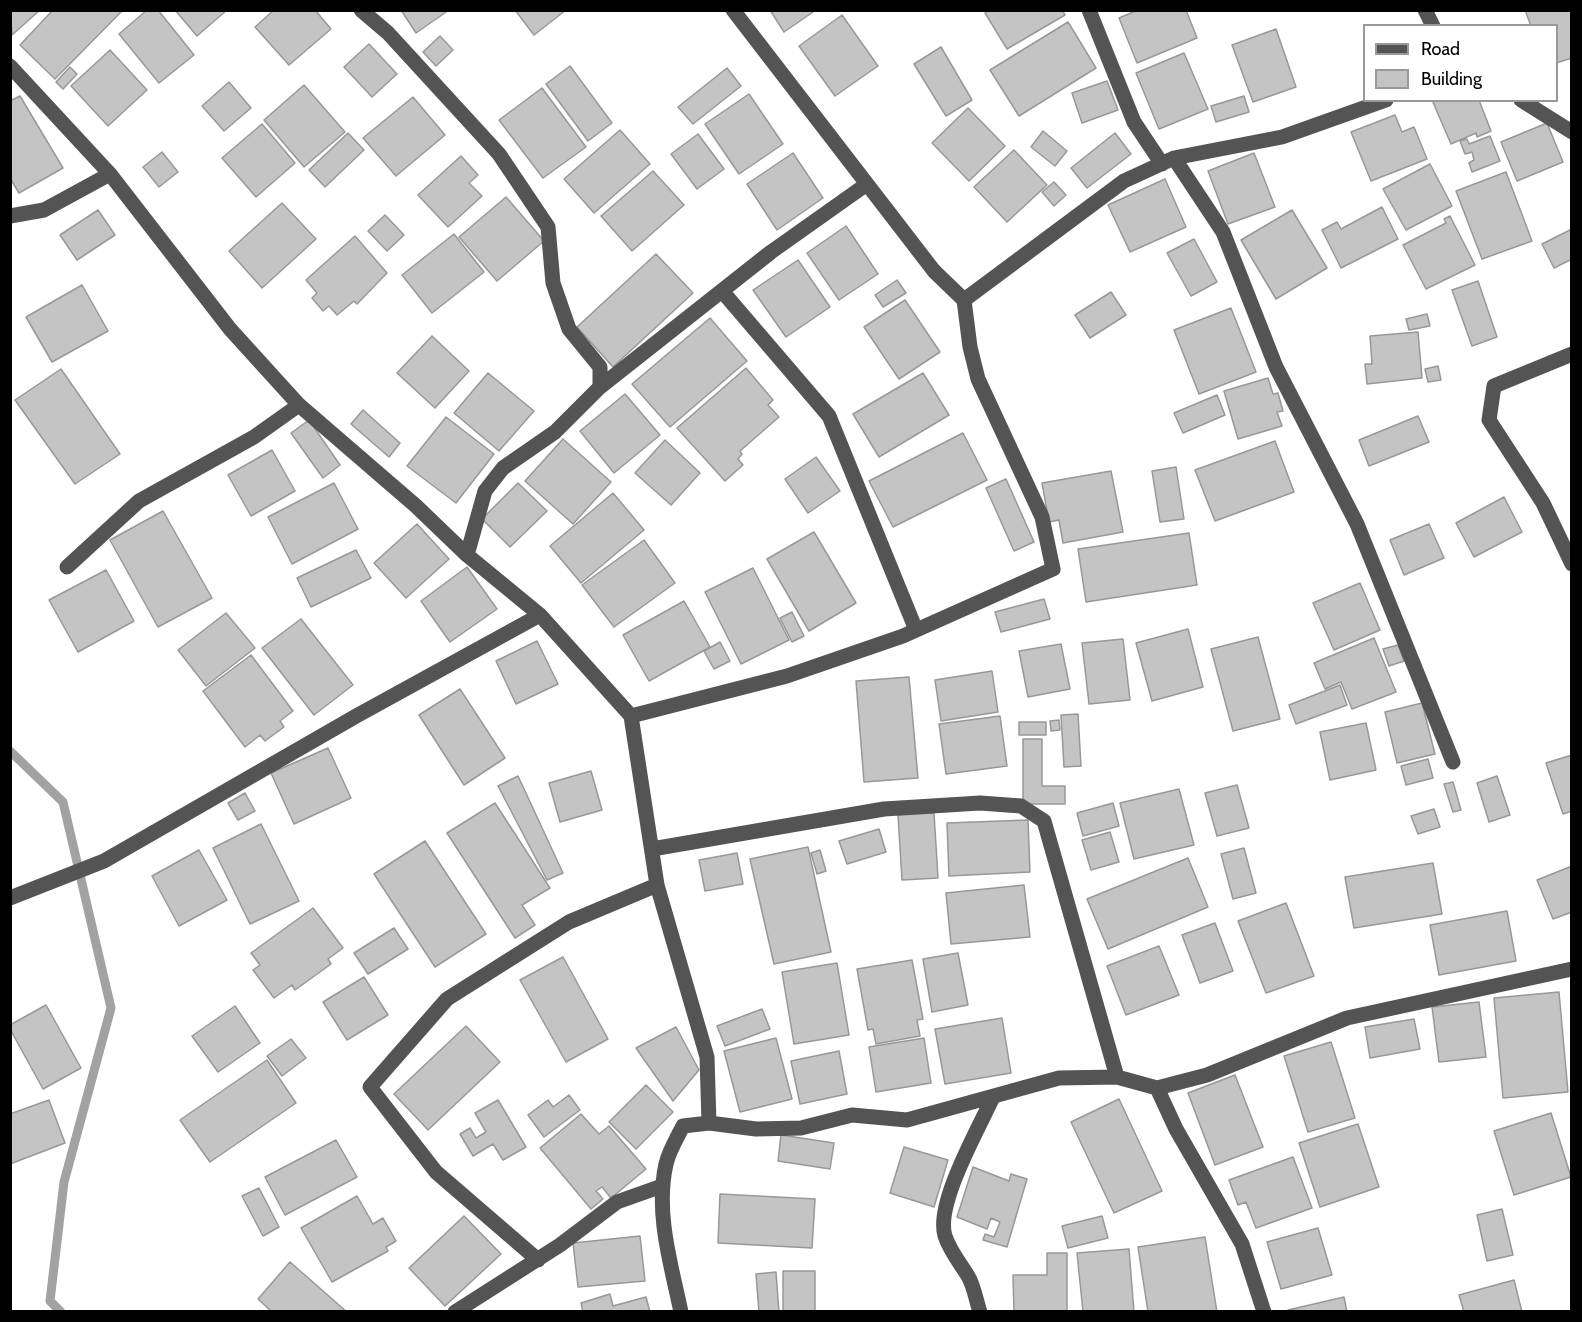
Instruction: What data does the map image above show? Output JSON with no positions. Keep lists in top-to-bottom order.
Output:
{
  "legend": ["Road", "Building"]
}
